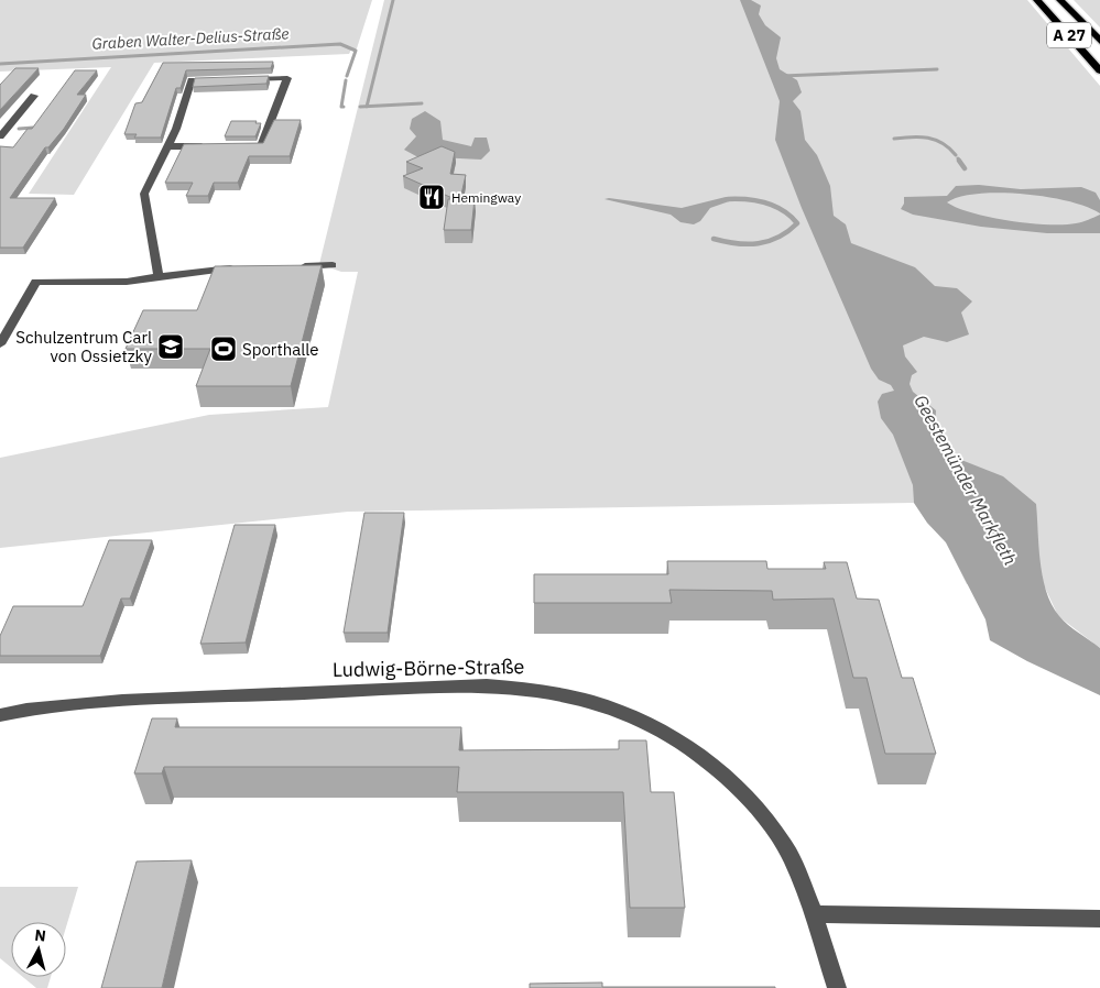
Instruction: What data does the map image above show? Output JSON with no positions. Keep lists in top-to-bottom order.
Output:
{
  "streets": {
    "highway": ["A 27"],
    "street": ["Ludwig-Börne-Straße"]
  },
  "water": ["Graben Walter-Delius-Straße", "Geestemünder Markfleth"],
  "places": {
    "restaurant": ["Hemingway"],
    "school or university": ["Schulzentrum Carl von Ossietzky"],
    "sports": ["Sporthalle"]
  },
  "north": "top"
}
